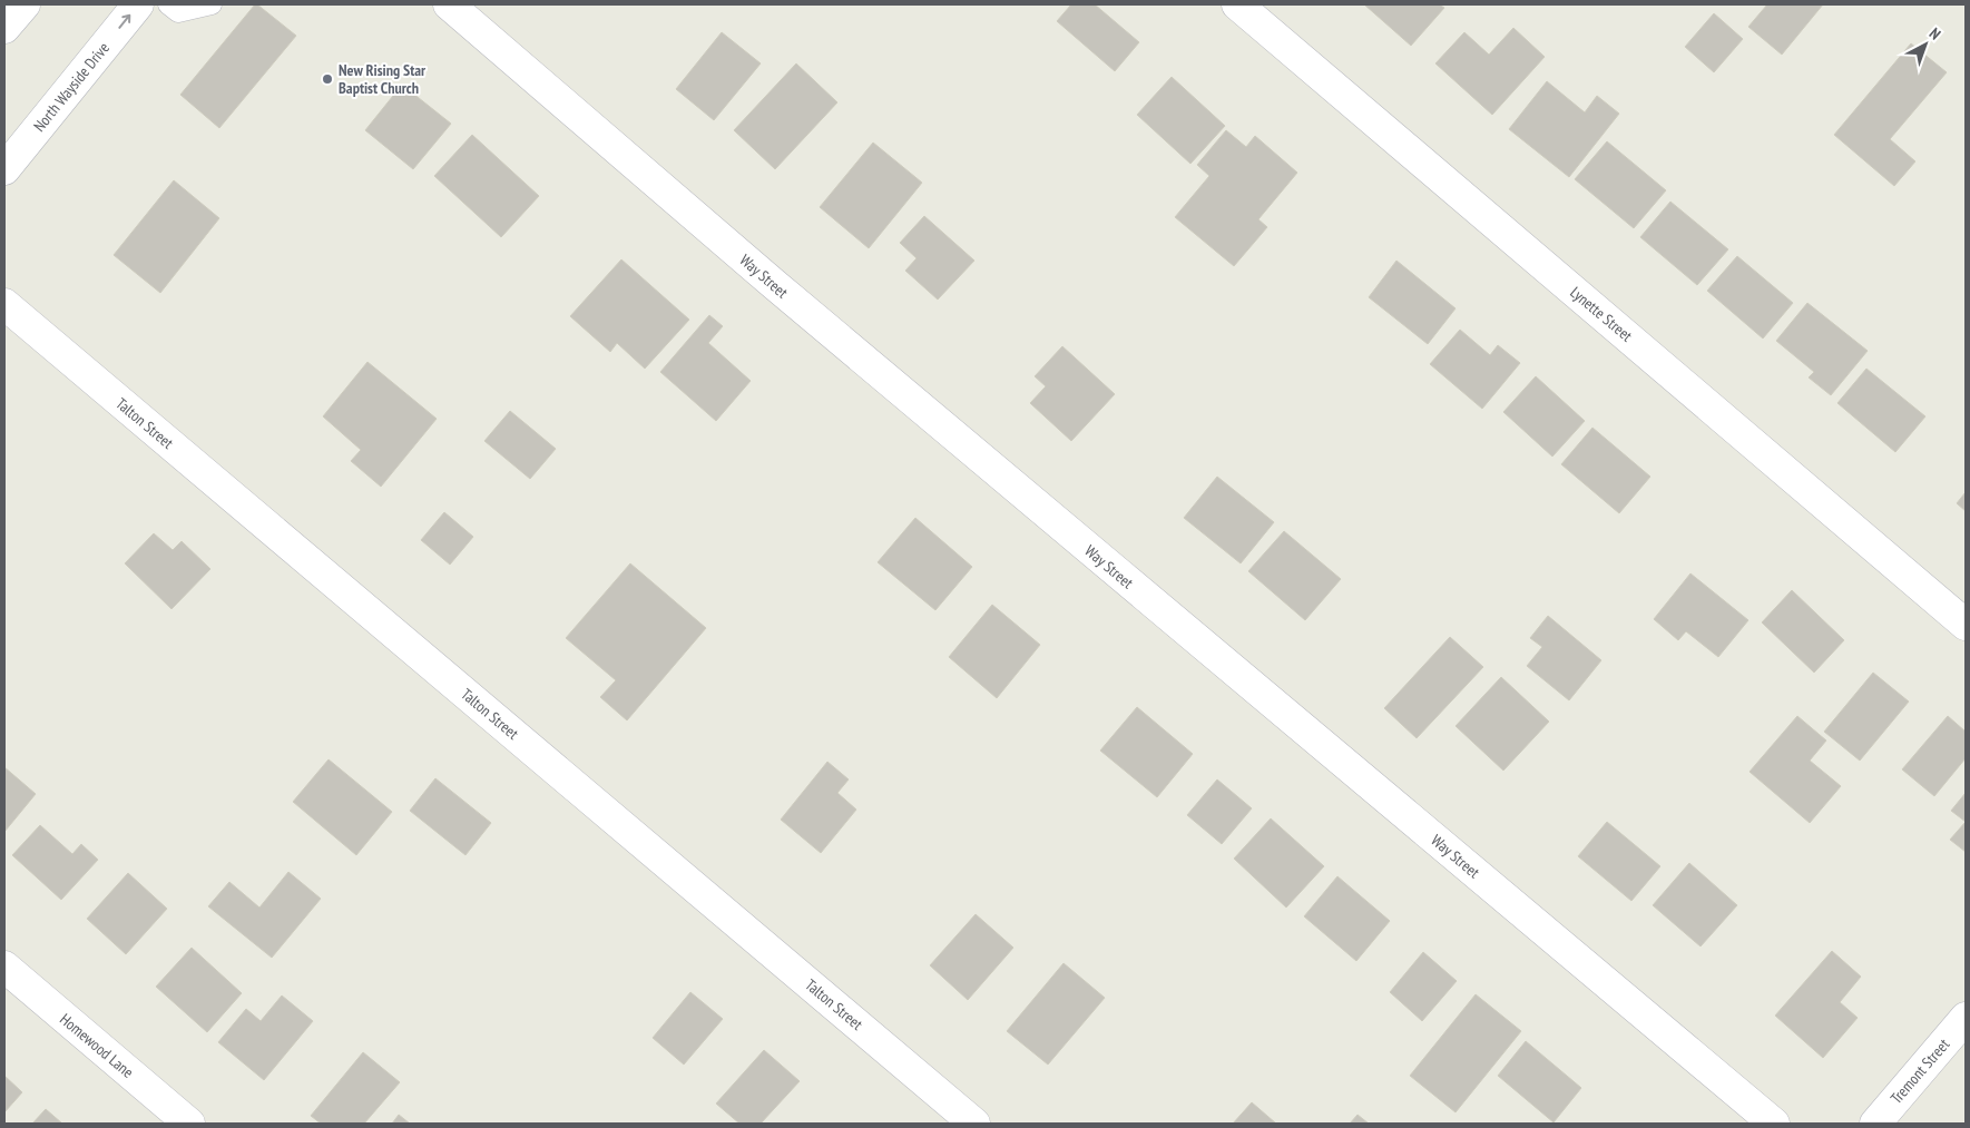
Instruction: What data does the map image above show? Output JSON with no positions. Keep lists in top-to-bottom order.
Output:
{
  "streets": {
    "street": [
      "North Wayside Drive",
      "Way Street",
      "Lynette Street",
      "Talton Street",
      "Homewood Lane",
      "Tremont Street"
    ]
  },
  "one_way": ["North Wayside Drive"],
  "places": ["New Rising Star Baptist Church"],
  "north": "top right"
}
